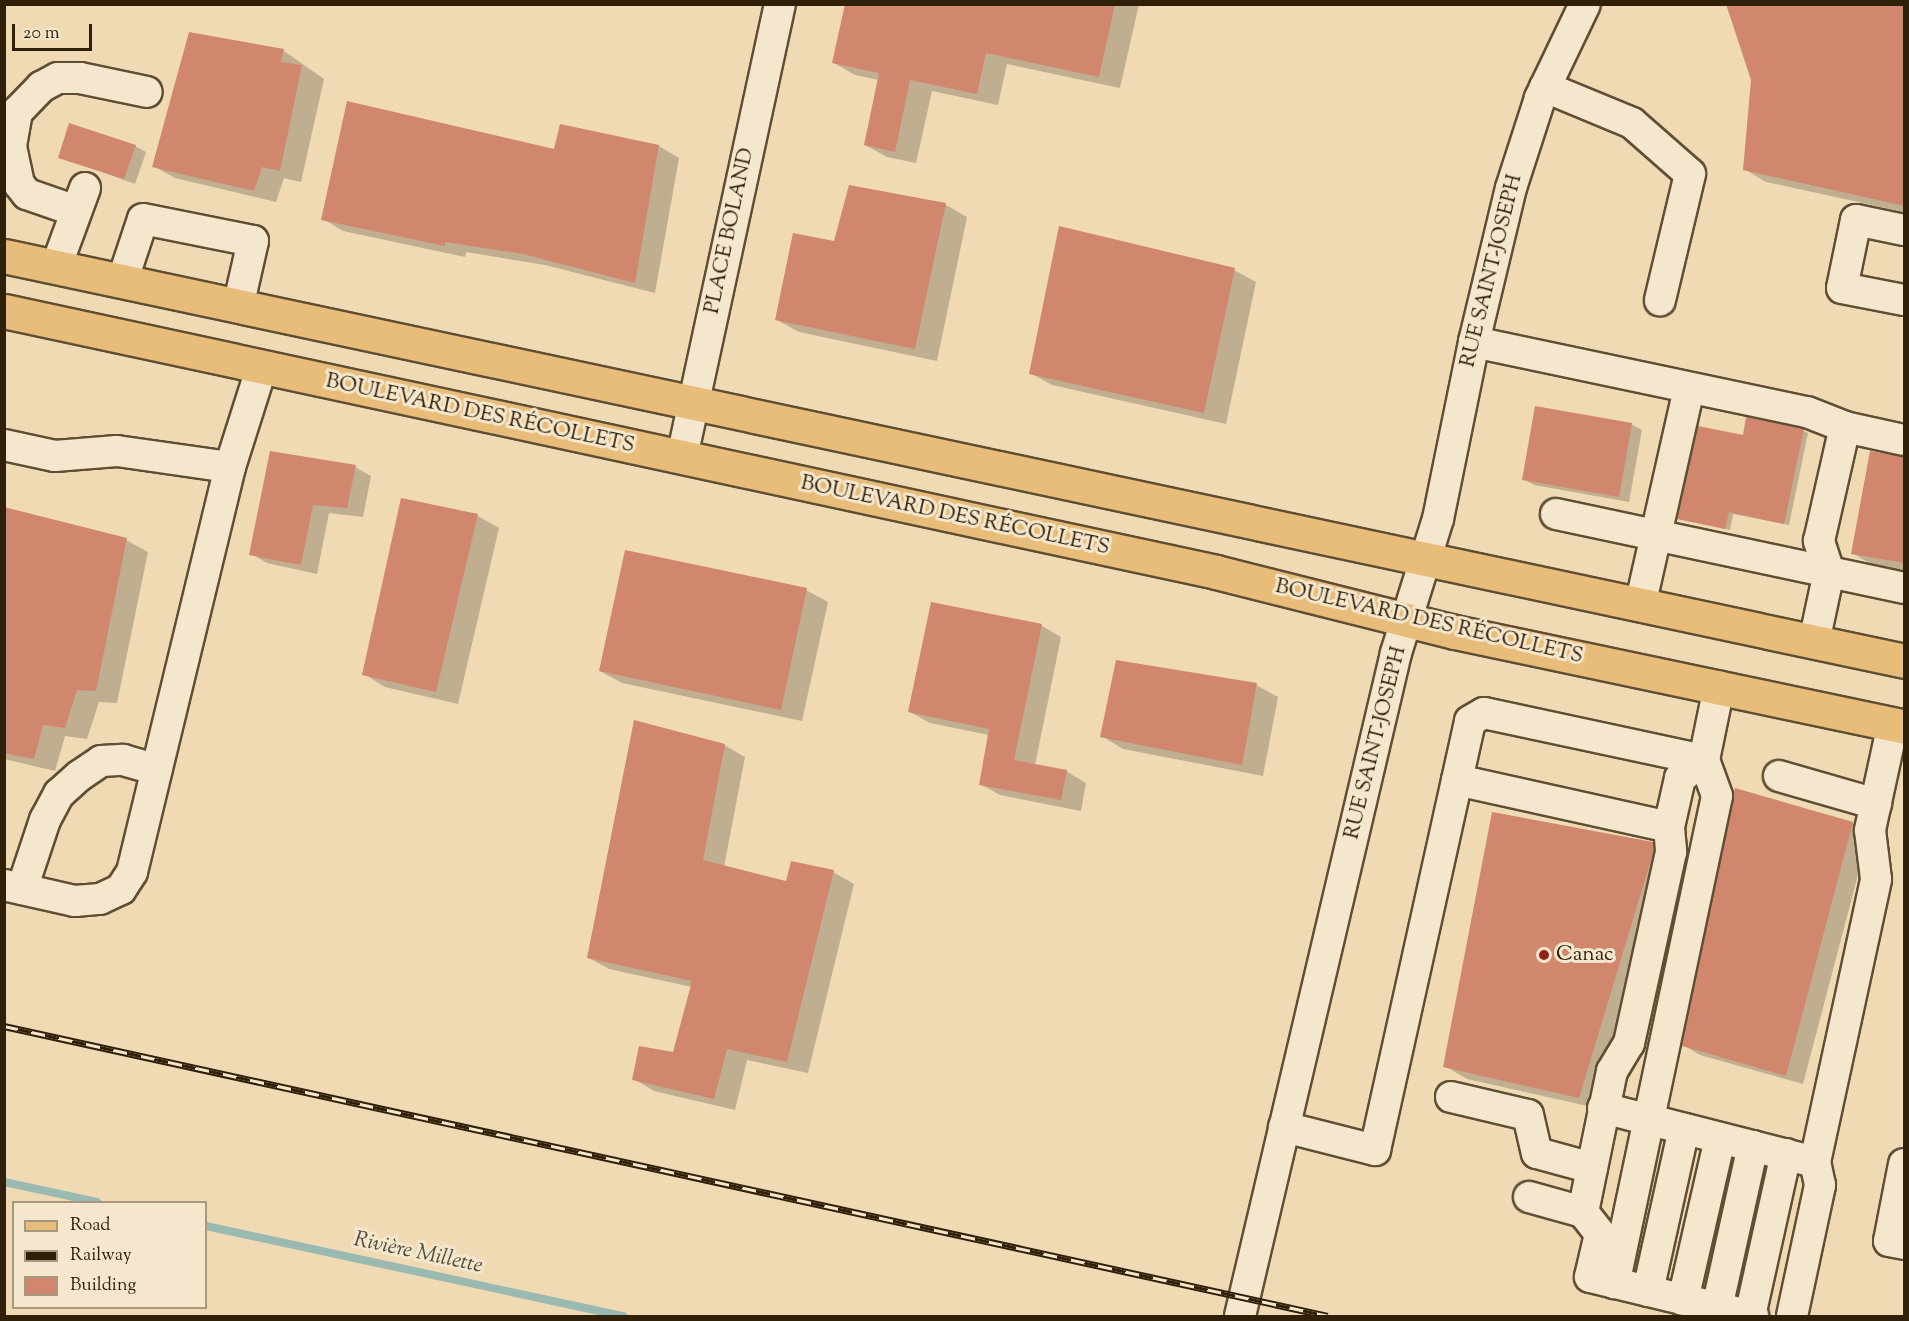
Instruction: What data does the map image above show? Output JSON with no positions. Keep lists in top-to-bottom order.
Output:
{
  "streets": {
    "main road": ["BOULEVARD DES RÉCOLLETS"],
    "street": ["PLACE BOLAND", "RUE SAINT-JOSEPH"]
  },
  "crossings": [
    ["PLACE BOLAND", "BOULEVARD DES RÉCOLLETS"],
    ["RUE SAINT-JOSEPH", "BOULEVARD DES RÉCOLLETS"]
  ],
  "water": ["Rivière Millette"],
  "places": ["Canac"],
  "legend": ["Road", "Railway", "Building"],
  "scale_bar": "20 m"
}
